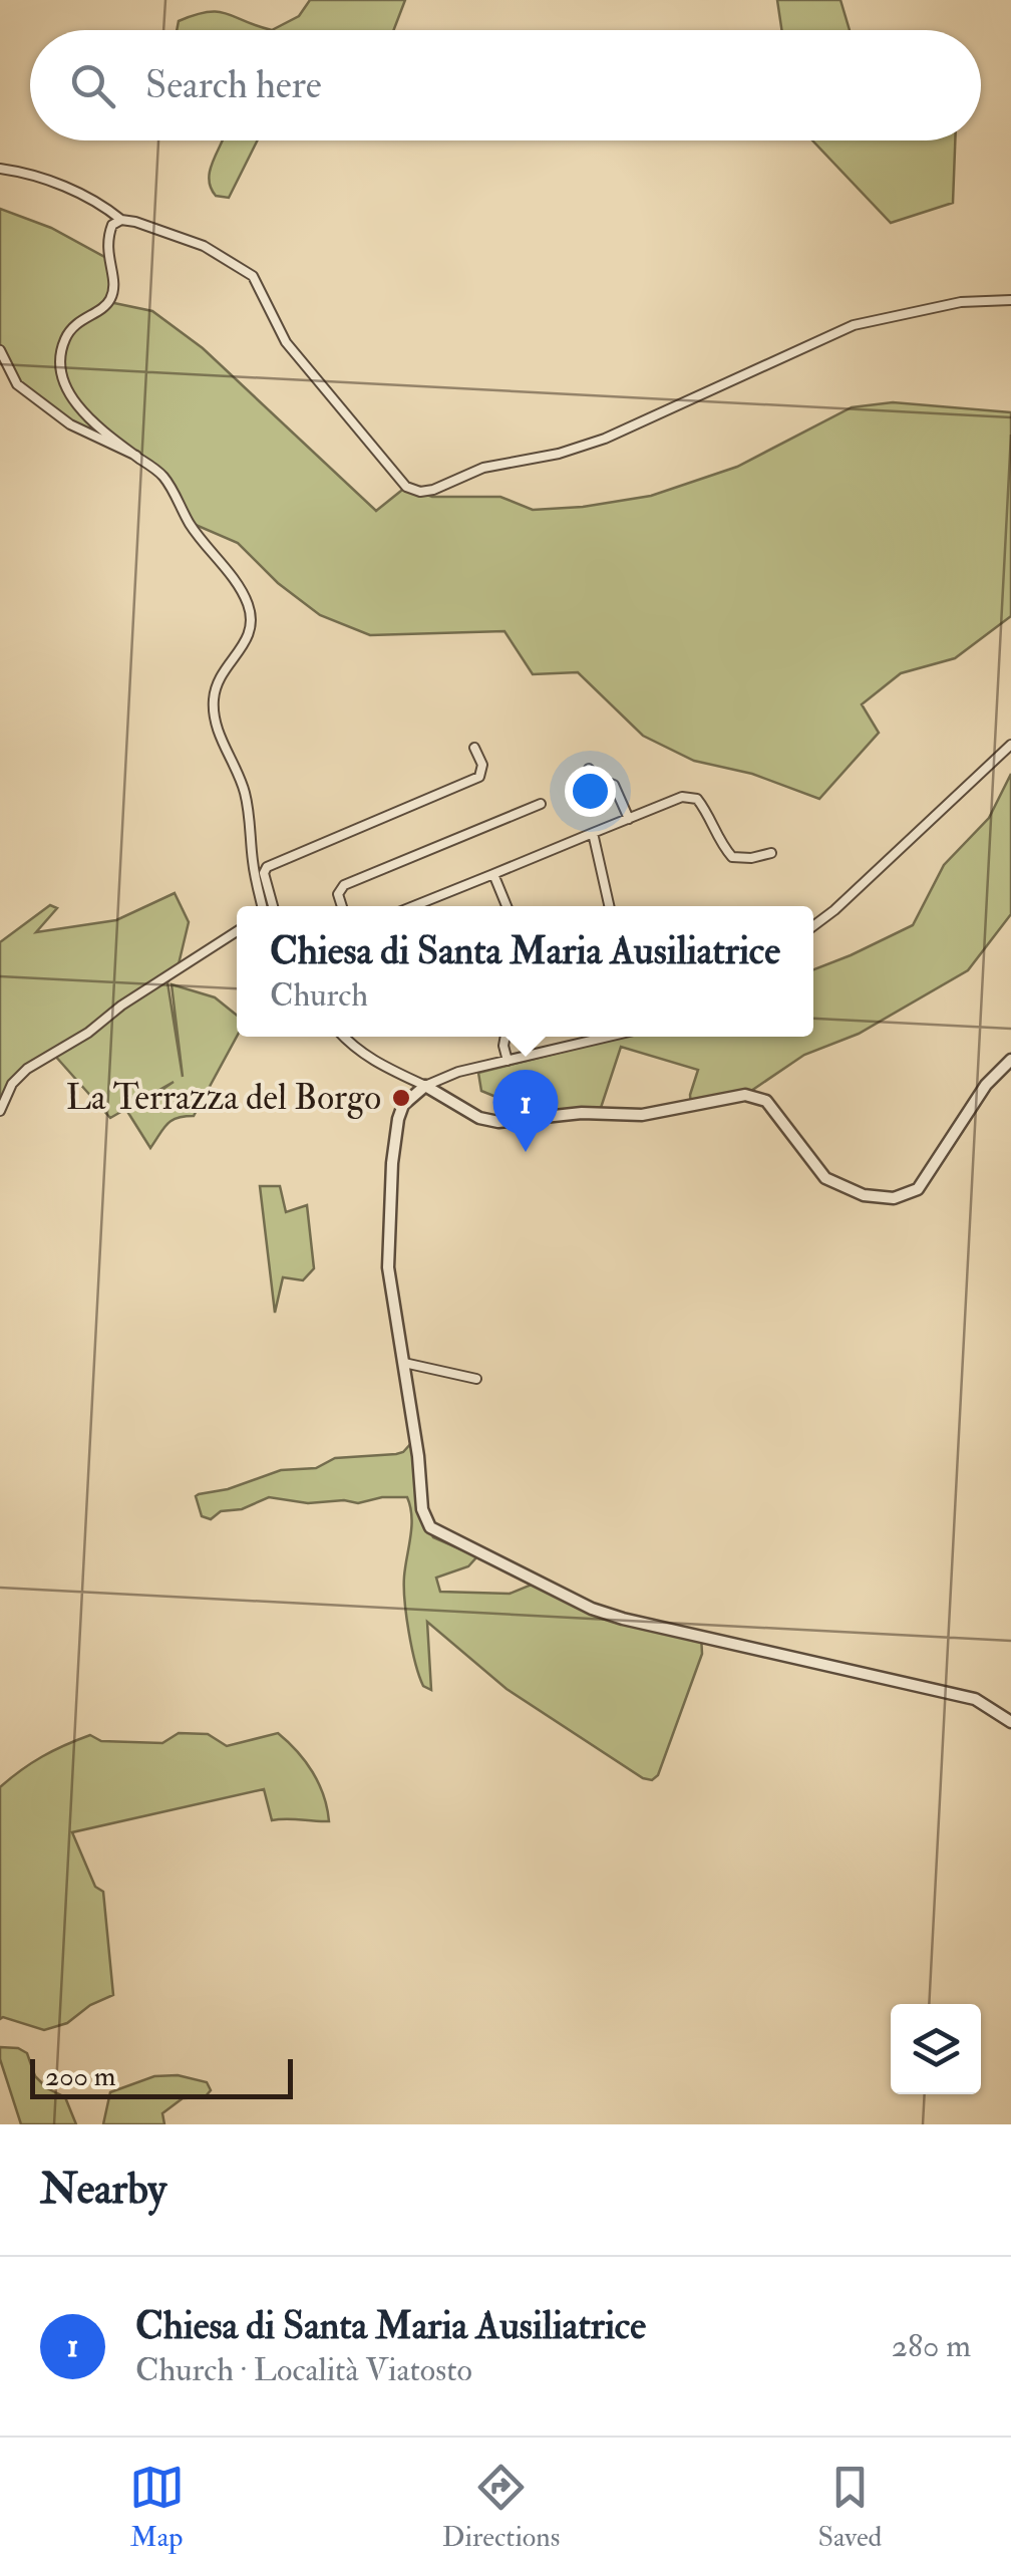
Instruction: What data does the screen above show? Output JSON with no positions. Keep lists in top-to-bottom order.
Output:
{
  "places": ["La Terrazza del Borgo"],
  "scale_bar": "200 m",
  "page": {
    "search": "Search here",
    "popup": ["Chiesa di Santa Maria Ausiliatrice", "Church"],
    "pins": "1",
    "scale": "200 m",
    "heading": "Nearby",
    "list": [
      {
        "mark": "1",
        "name": "Chiesa di Santa Maria Ausiliatrice",
        "note": "Church · Località Viatosto",
        "value": "280 m"
      }
    ],
    "nav": ["Map", "Directions", "Saved"]
  }
}
